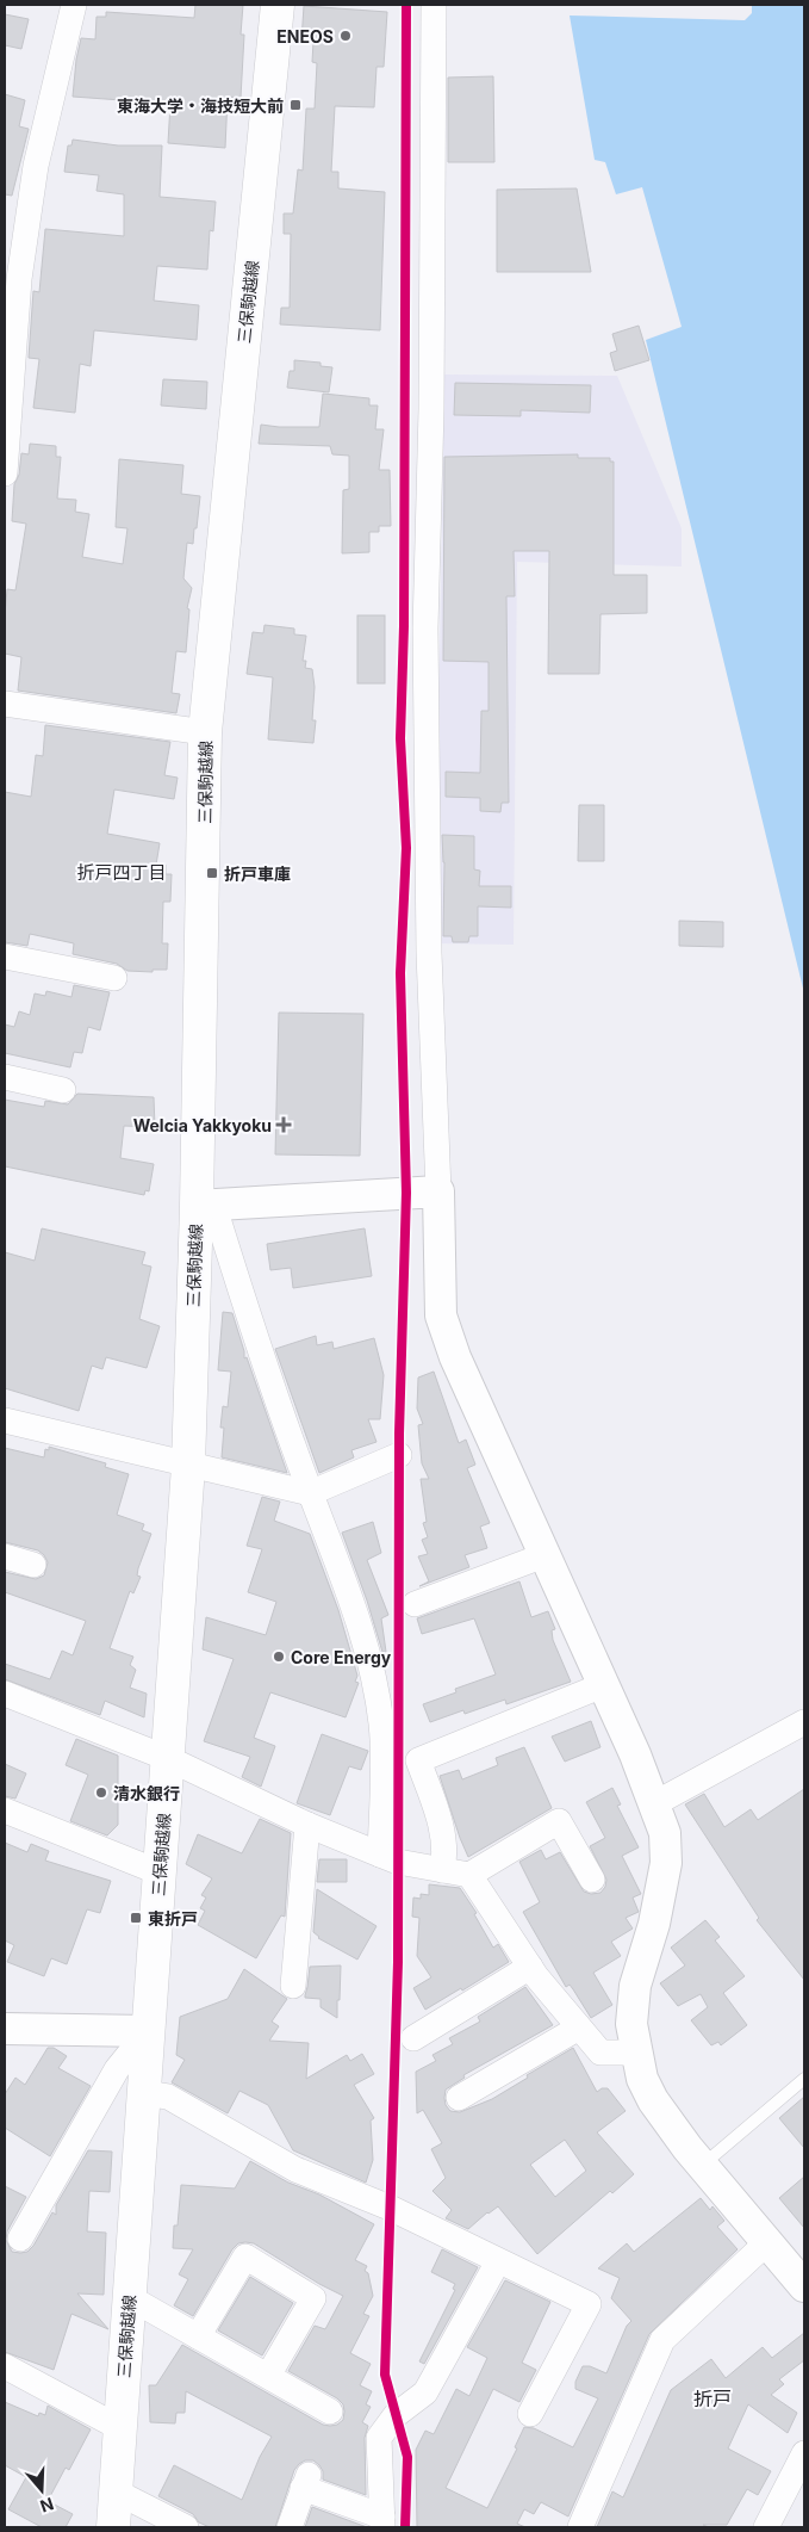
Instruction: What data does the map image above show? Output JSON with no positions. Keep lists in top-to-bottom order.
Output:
{
  "streets": {
    "main road": ["三保駒越線"]
  },
  "districts": ["折戸四丁目", "折戸"],
  "places": {
    "other": ["ENEOS", "Core Energy", "清水銀行"],
    "transit": ["東海大学・海技短大前", "折戸車庫", "東折戸"],
    "health": ["Welcia Yakkyoku"]
  },
  "north": "bottom"
}
